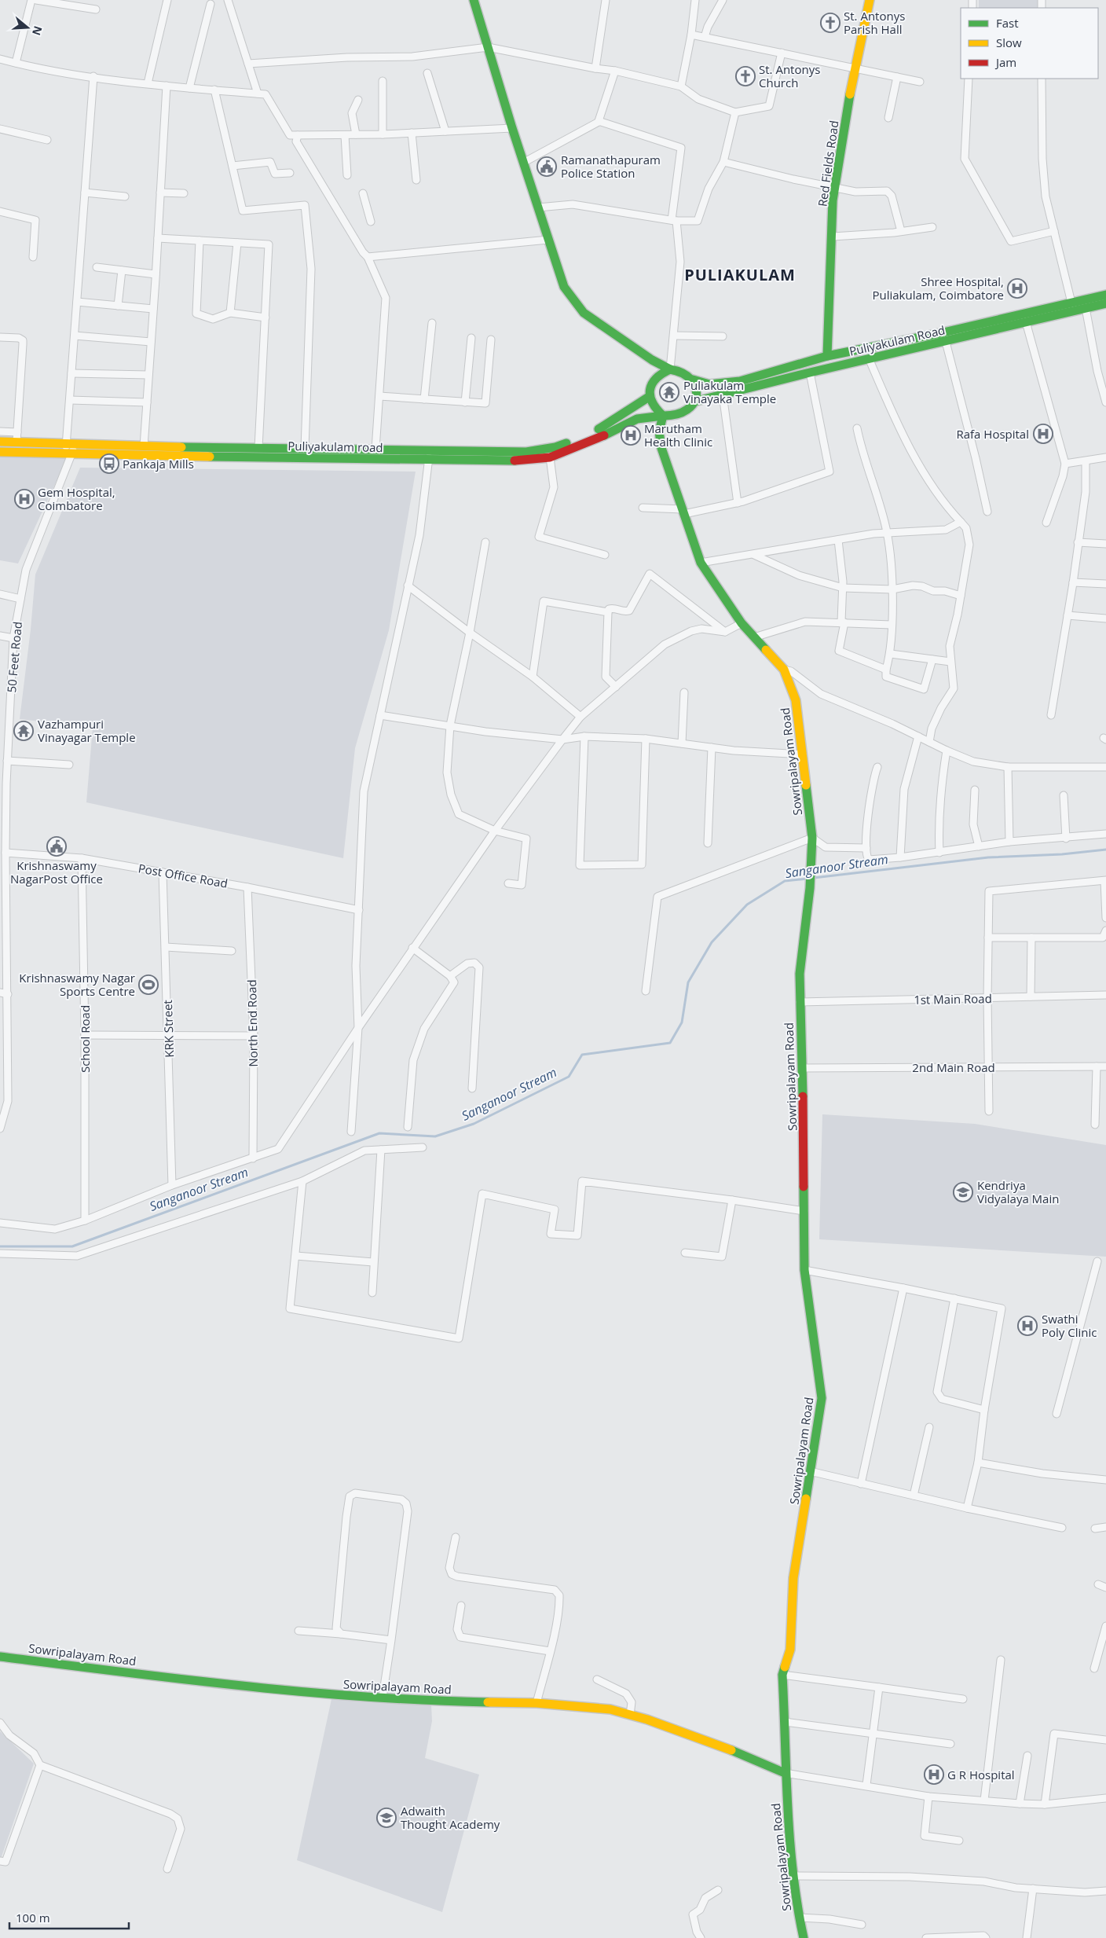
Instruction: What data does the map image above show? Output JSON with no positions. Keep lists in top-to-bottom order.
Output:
{
  "streets": {
    "street": [
      "Red Fields Road",
      "Puliyakulam Road",
      "Puliyakulam road",
      "50 Feet Road",
      "Sowripalayam Road",
      "Post Office Road",
      "1st Main Road",
      "North End Road",
      "KRK Street",
      "School Road",
      "2nd Main Road"
    ]
  },
  "crossings": [
    ["Red Fields Road", "Puliyakulam Road"],
    ["Puliyakulam Road", "Puliyakulam road"],
    ["Puliyakulam Road", "Sowripalayam Road"],
    ["Puliyakulam road", "50 Feet Road"],
    ["Puliyakulam road", "Sowripalayam Road"],
    ["50 Feet Road", "Post Office Road"],
    ["Sowripalayam Road", "1st Main Road"],
    ["Sowripalayam Road", "2nd Main Road"],
    ["Post Office Road", "North End Road"],
    ["Post Office Road", "KRK Street"],
    ["Post Office Road", "School Road"]
  ],
  "districts": ["PULIAKULAM"],
  "water": ["Sanganoor Stream"],
  "places": {
    "church": ["St. Antonys Parish Hall", "St. Antonys Church"],
    "public building": ["Ramanathapuram Police Station", "Krishnaswamy NagarPost Office"],
    "hospital": [
      "Shree Hospital, Puliakulam, Coimbatore",
      "Rafa Hospital",
      "Marutham Health Clinic",
      "Gem Hospital, Coimbatore",
      "Swathi Poly Clinic",
      "G R Hospital"
    ],
    "temple": ["Puliakulam Vinayaka Temple", "Vazhampuri Vinayagar Temple"],
    "bus stop": ["Pankaja Mills"],
    "sports": ["Krishnaswamy Nagar Sports Centre"],
    "school or university": ["Kendriya Vidyalaya Main", "Adwaith Thought Academy"]
  },
  "legend": ["Fast", "Slow", "Jam"],
  "scale_bar": "100 m",
  "north": "right"
}
